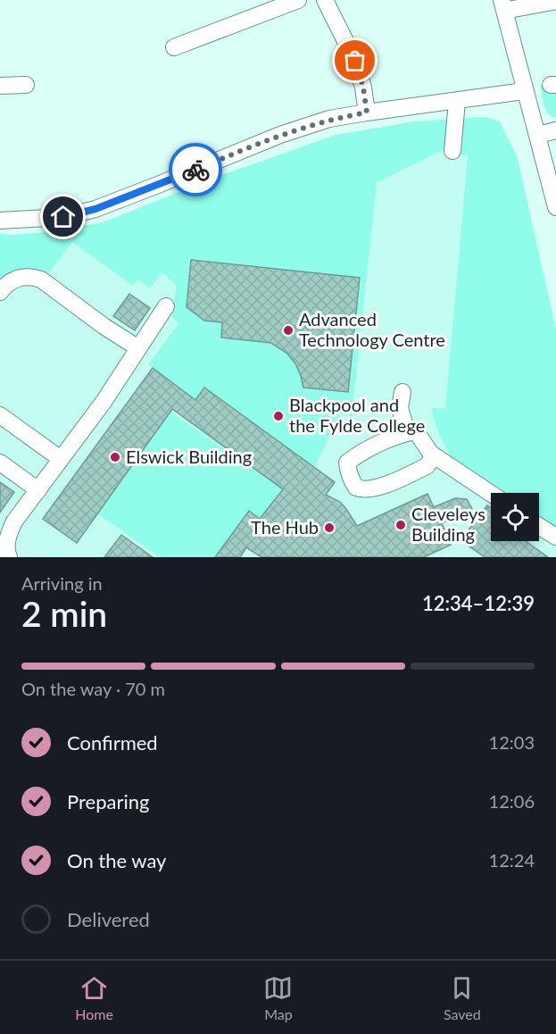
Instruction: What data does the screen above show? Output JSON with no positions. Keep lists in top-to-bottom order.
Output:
{
  "places": [
    "Advanced Technology Centre",
    "Blackpool and the Fylde College",
    "Elswick Building",
    "Cleveleys Building",
    "The Hub"
  ],
  "page": {
    "heading": ["2 min", "Arriving in", "12:34–12:39"],
    "bar": "On the way · 70 m",
    "list": [
      ["Confirmed", "12:03"],
      ["Preparing", "12:06"],
      ["On the way", "12:24"],
      "Delivered"
    ],
    "tabs": ["Home", "Map", "Saved"]
  }
}
